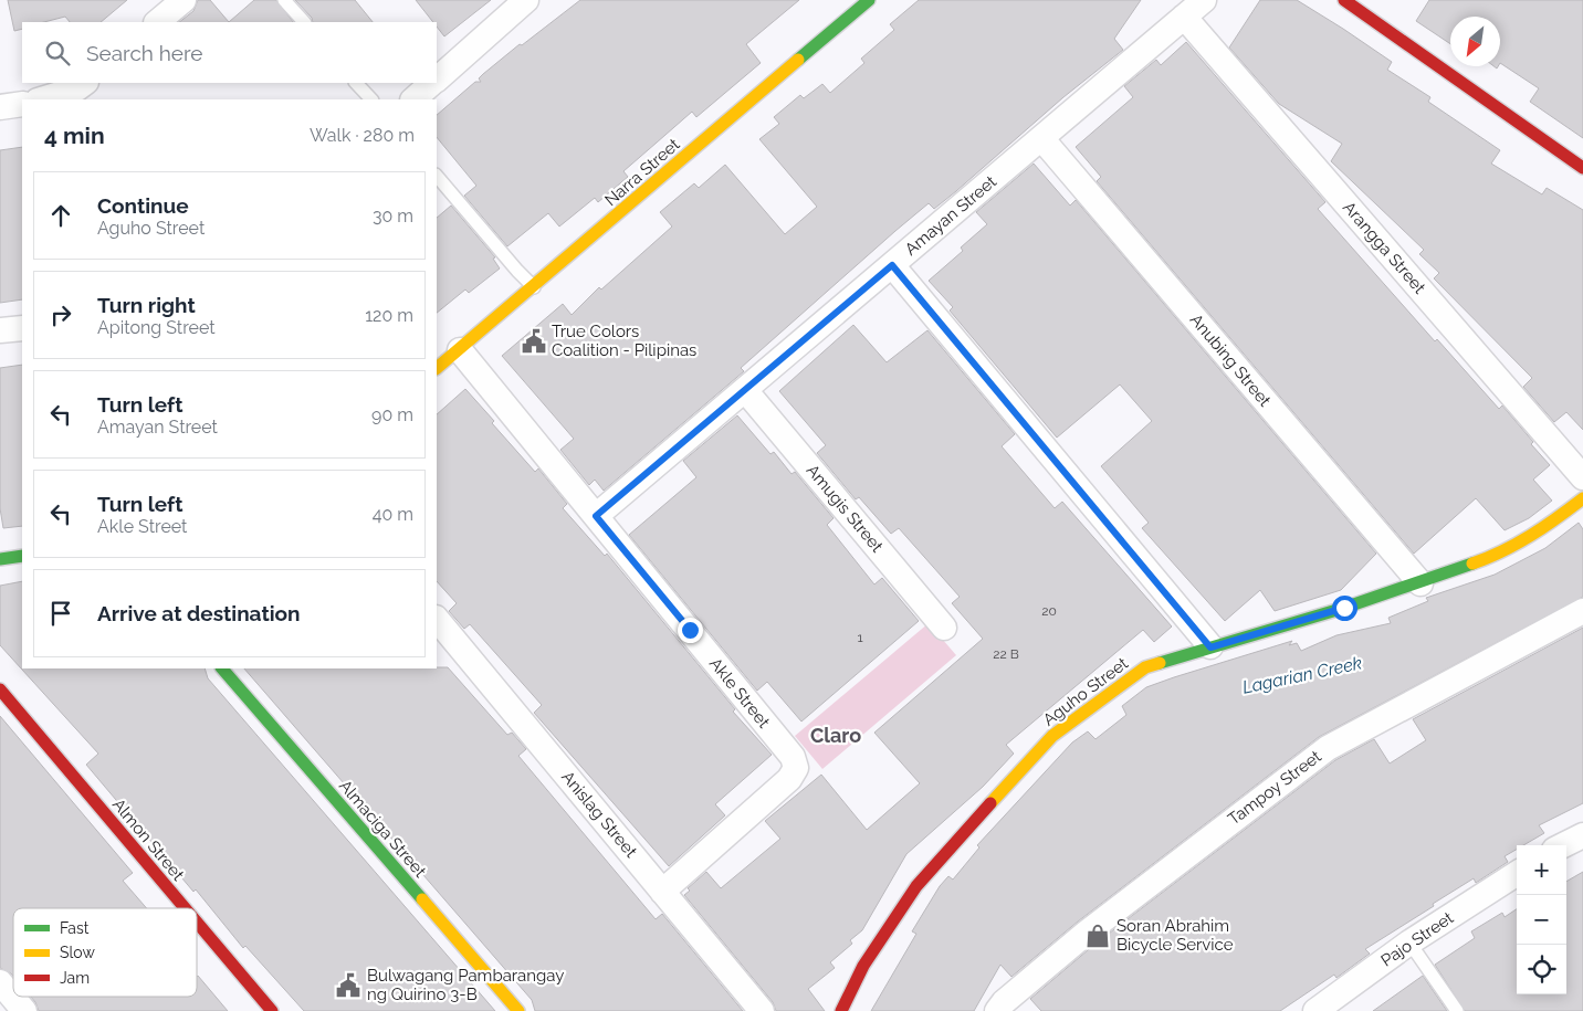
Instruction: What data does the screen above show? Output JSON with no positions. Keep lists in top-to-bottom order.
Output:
{
  "streets": {
    "street": [
      "Narra Street",
      "Amayan Street",
      "Arangga Street",
      "Anubing Street",
      "Amugis Street",
      "Aguho Street",
      "Akle Street",
      "Tampoy Street",
      "Anislag Street",
      "Almaciga Street",
      "Almon Street",
      "Pajo Street"
    ]
  },
  "crossings": [
    ["Narra Street", "Akle Street"],
    ["Amayan Street", "Arangga Street"],
    ["Amayan Street", "Anubing Street"],
    ["Amayan Street", "Amugis Street"],
    ["Amayan Street", "Akle Street"],
    ["Anubing Street", "Aguho Street"],
    ["Akle Street", "Anislag Street"]
  ],
  "districts": ["Claro"],
  "water": ["Lagarian Creek"],
  "places": {
    "public building": ["True Colors Coalition - Pilipinas", "Bulwagang Pambarangay ng Quirino 3-B"],
    "shop": ["Soran Abrahim Bicycle Service"]
  },
  "house_numbers": ["20", "1", "22 B"],
  "legend": ["Fast", "Slow", "Jam"],
  "north": "bottom left",
  "page": {
    "search": "Search here",
    "heading": ["4 min", "Walk · 280 m"],
    "list": [
      ["Continue", "Aguho Street", "30 m"],
      ["Turn right", "Apitong Street", "120 m"],
      ["Turn left", "Amayan Street", "90 m"],
      ["Turn left", "Akle Street", "40 m"],
      "Arrive at destination"
    ],
    "map_buttons": ["+", "−"]
  }
}
